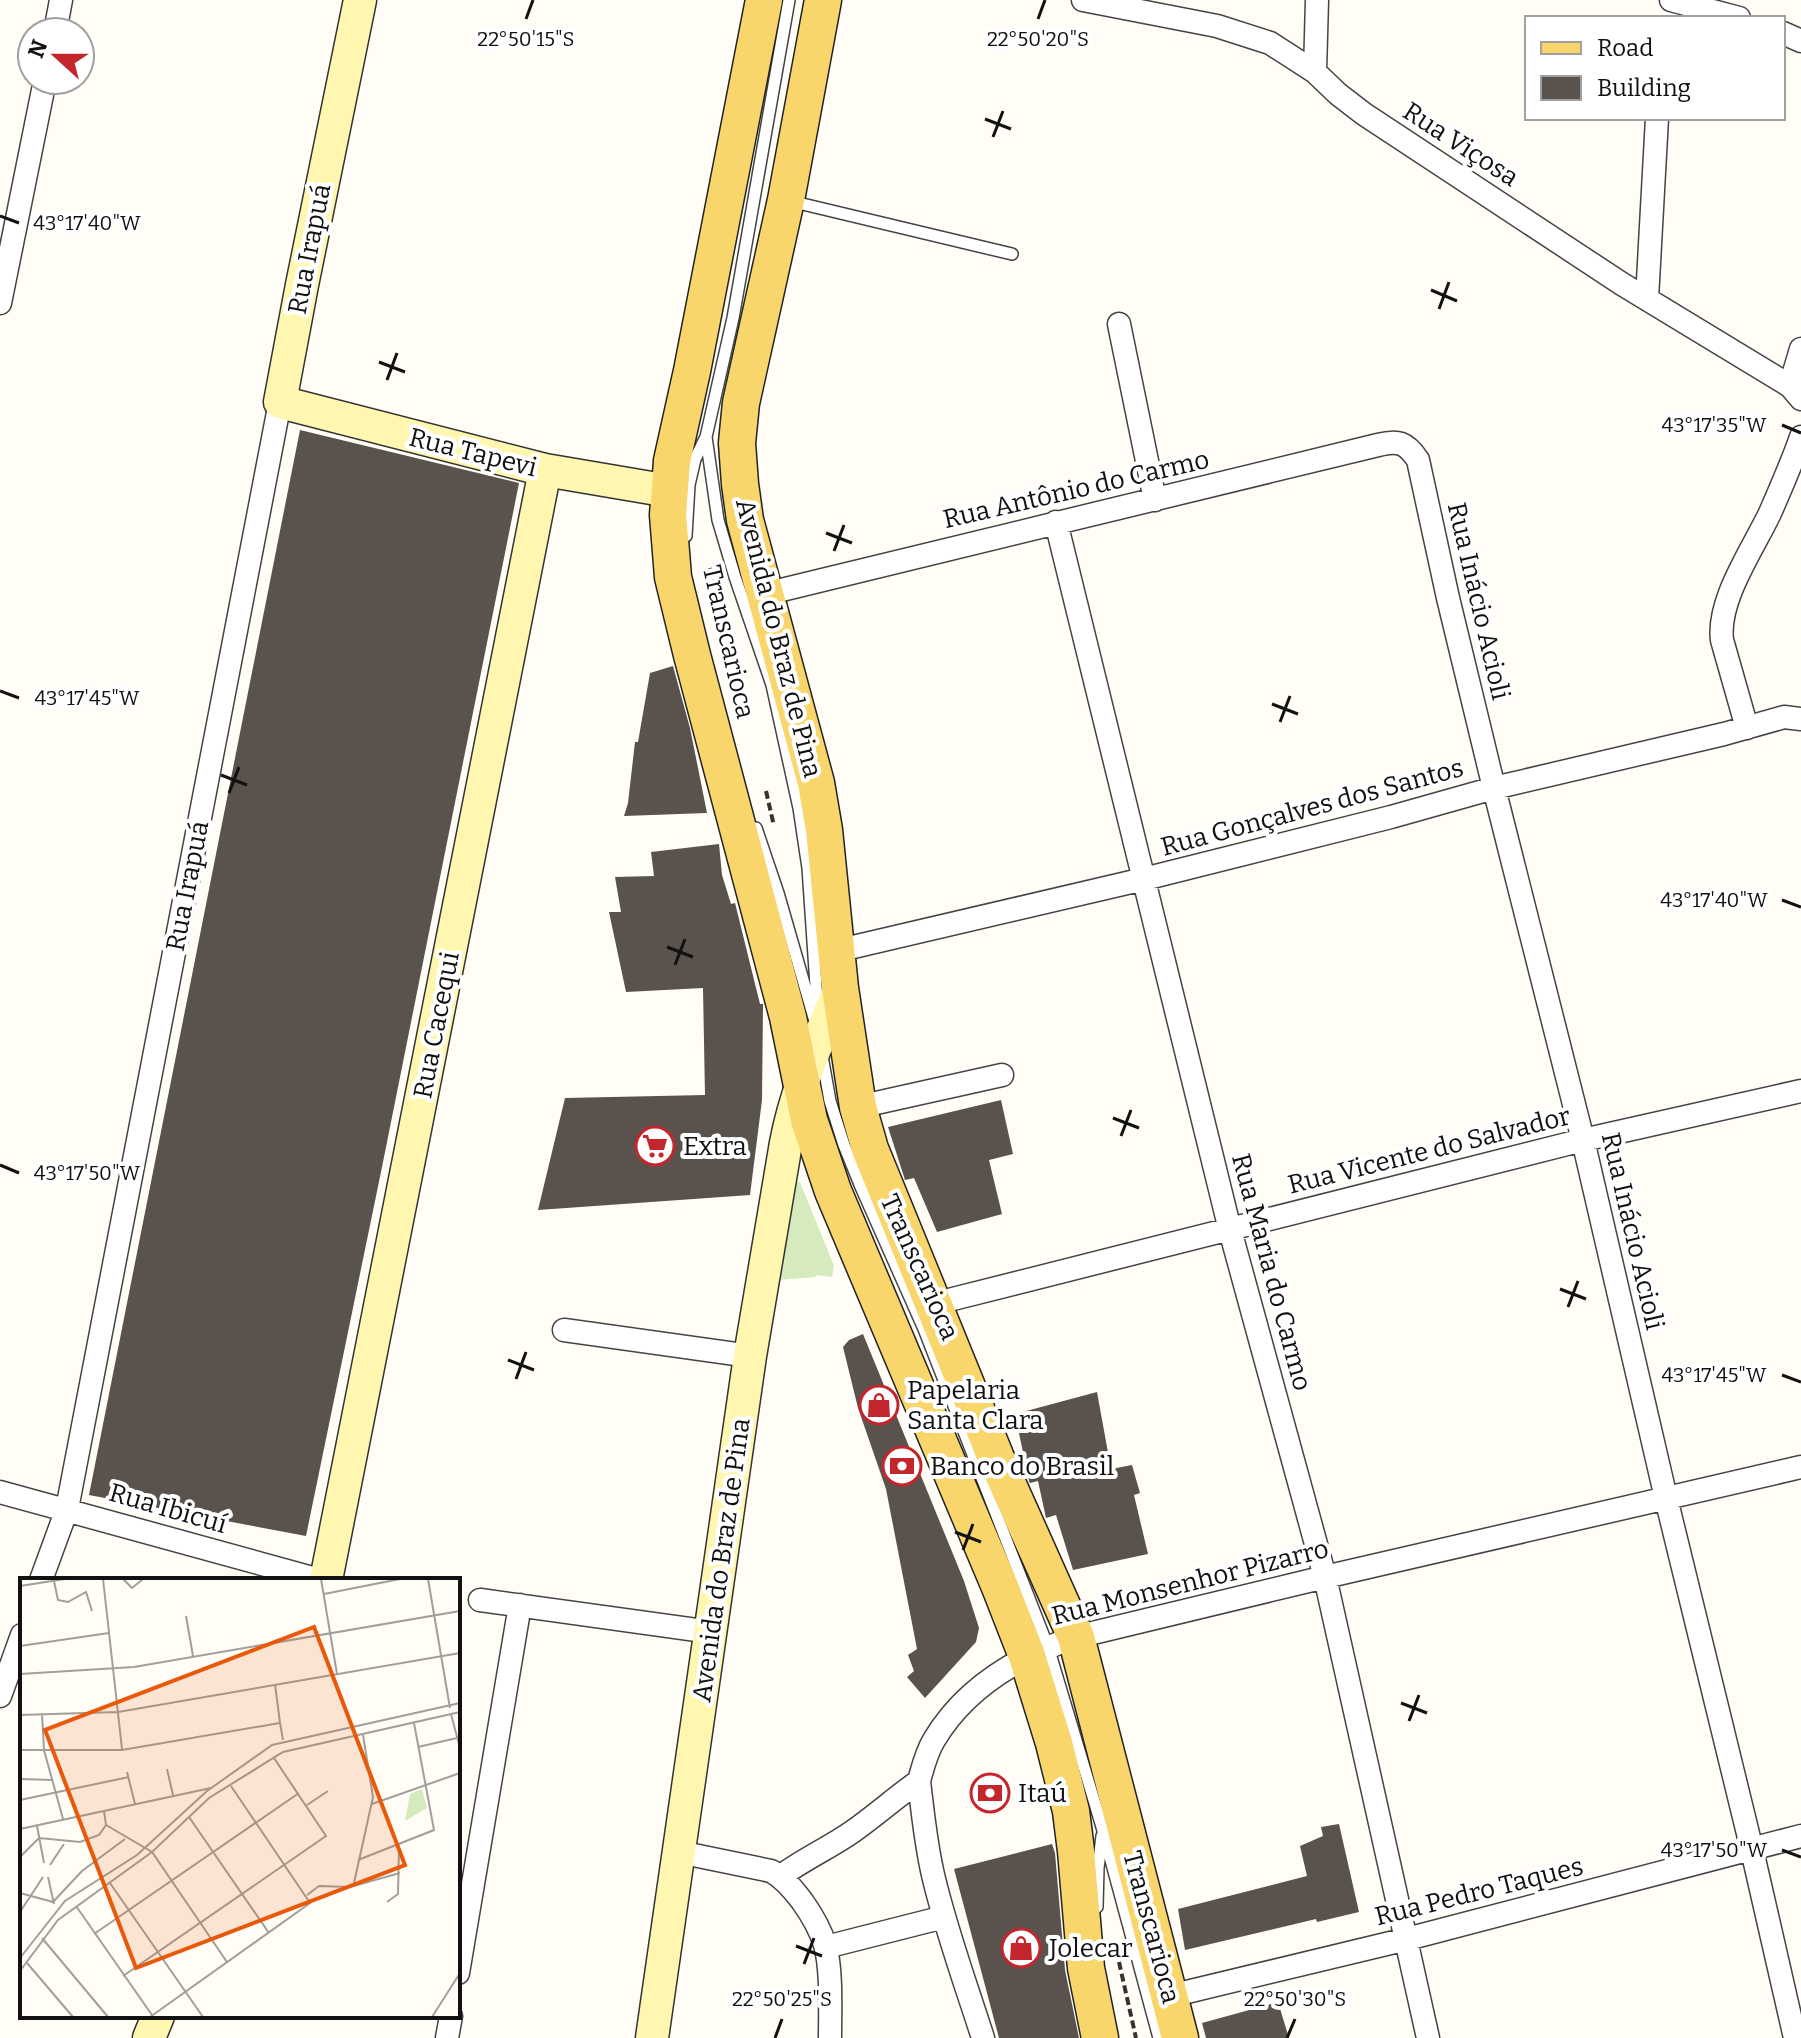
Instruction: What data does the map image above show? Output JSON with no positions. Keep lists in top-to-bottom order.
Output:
{
  "streets": {
    "main road": [
      "Rua Irapuá",
      "Rua Tapevi",
      "Avenida do Braz de Pina",
      "Rua Cacequi"
    ],
    "street": [
      "Rua Viçosa",
      "Rua Antônio do Carmo",
      "Rua Inácio Acioli",
      "Rua Gonçalves dos Santos",
      "Rua Vicente do Salvador",
      "Rua Maria do Carmo",
      "Rua Ibicuí",
      "Rua Monsenhor Pizarro",
      "Rua Pedro Taques"
    ],
    "lane": ["Transcarioca"]
  },
  "crossings": [
    ["Rua Irapuá", "Rua Tapevi"],
    ["Rua Irapuá", "Rua Ibicuí"],
    ["Rua Tapevi", "Rua Cacequi"],
    ["Rua Antônio do Carmo", "Rua Inácio Acioli"],
    ["Rua Antônio do Carmo", "Avenida do Braz de Pina"],
    ["Rua Antônio do Carmo", "Rua Maria do Carmo"],
    ["Rua Inácio Acioli", "Rua Gonçalves dos Santos"],
    ["Rua Inácio Acioli", "Rua Vicente do Salvador"],
    ["Rua Inácio Acioli", "Rua Monsenhor Pizarro"],
    ["Rua Inácio Acioli", "Rua Pedro Taques"],
    ["Avenida do Braz de Pina", "Transcarioca"],
    ["Avenida do Braz de Pina", "Rua Gonçalves dos Santos"],
    ["Transcarioca", "Rua Monsenhor Pizarro"],
    ["Rua Gonçalves dos Santos", "Rua Maria do Carmo"],
    ["Rua Vicente do Salvador", "Rua Maria do Carmo"],
    ["Rua Maria do Carmo", "Rua Monsenhor Pizarro"],
    ["Rua Maria do Carmo", "Rua Pedro Taques"]
  ],
  "places": {
    "supermarket": ["Extra"],
    "shop": ["Papelaria Santa Clara", "Jolecar"],
    "bank": ["Banco do Brasil", "Itaú"]
  },
  "legend": ["Road", "Building"],
  "north": "left",
  "coordinates": [
    "22°50'15\"S",
    "22°50'20\"S",
    "43°17'40\"W",
    "43°17'35\"W",
    "43°17'45\"W",
    "43°17'50\"W",
    "22°50'25\"S",
    "22°50'30\"S"
  ]
}
